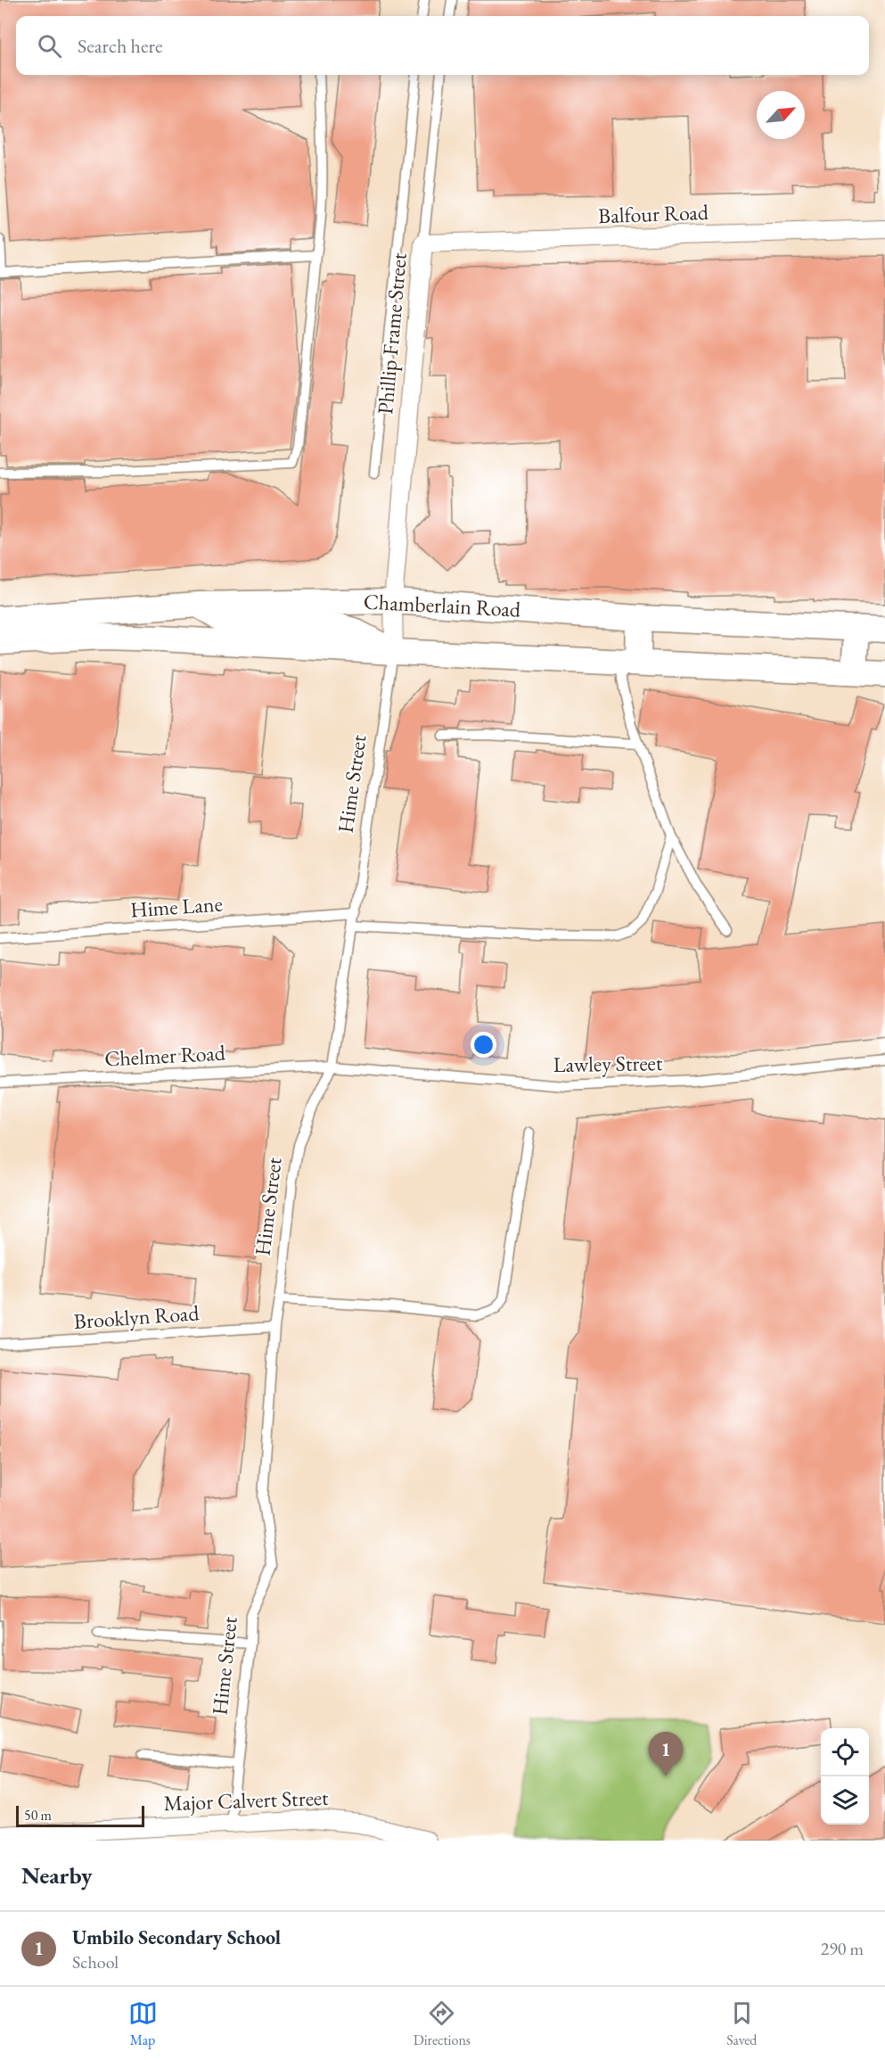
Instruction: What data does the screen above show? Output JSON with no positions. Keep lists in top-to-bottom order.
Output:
{
  "streets": {
    "street": [
      "Balfour Road",
      "Phillip Frame Street",
      "Chamberlain Road",
      "Hime Street",
      "Major Calvert Street"
    ],
    "lane": [
      "Hime Lane",
      "Chelmer Road",
      "Lawley Street",
      "Brooklyn Road"
    ]
  },
  "crossings": [
    ["Balfour Road", "Phillip Frame Street"],
    ["Phillip Frame Street", "Chamberlain Road"],
    ["Phillip Frame Street", "Hime Street"],
    ["Chamberlain Road", "Hime Street"],
    ["Hime Street", "Hime Lane"],
    ["Hime Street", "Chelmer Road"],
    ["Hime Street", "Lawley Street"],
    ["Hime Street", "Brooklyn Road"],
    ["Hime Street", "Major Calvert Street"],
    ["Chelmer Road", "Lawley Street"]
  ],
  "scale_bar": "50 m",
  "north": "top right",
  "page": {
    "search": "Search here",
    "pins": "1",
    "scale": "50 m",
    "heading": "Nearby",
    "list": [
      {
        "mark": "1",
        "name": "Umbilo Secondary School",
        "note": "School",
        "value": "290 m"
      }
    ],
    "nav": ["Map", "Directions", "Saved"]
  }
}
